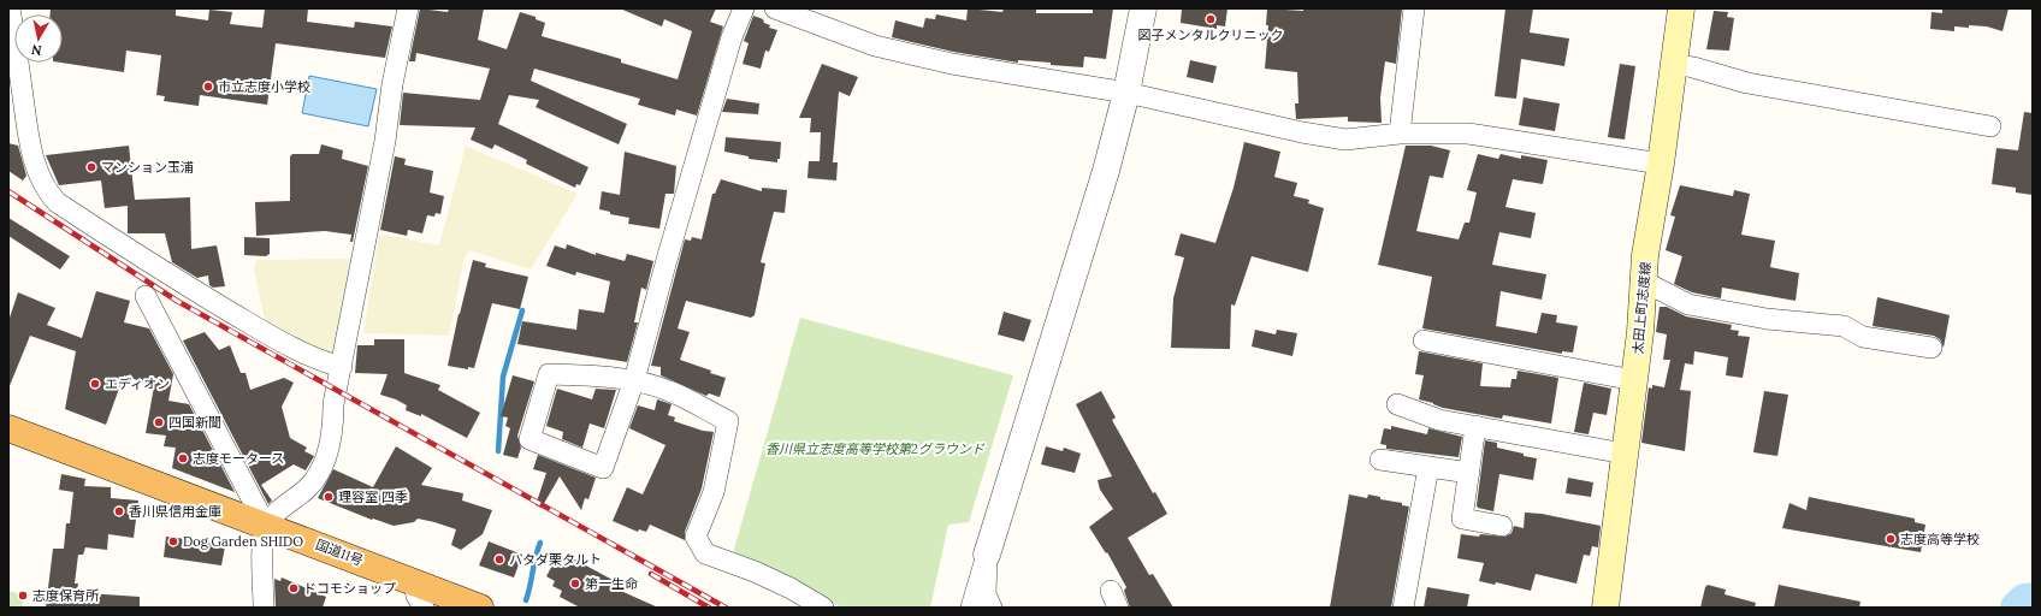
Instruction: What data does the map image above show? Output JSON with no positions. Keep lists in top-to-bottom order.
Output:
{
  "streets": {
    "highway": ["国道11号"],
    "main road": ["太田上町志度線"]
  },
  "parks": ["香川県立志度高等学校第2グラウンド"],
  "places": [
    "図子メンタルクリニック",
    "市立志度小学校",
    "マンション玉浦",
    "エディオン",
    "四国新聞",
    "志度モータース",
    "理容室 四季",
    "香川県信用金庫",
    "志度高等学校",
    "Dog Garden SHIDO",
    "ハタダ栗タルト",
    "第一生命",
    "ドコモショップ",
    "志度保育所"
  ],
  "north": "bottom"
}
